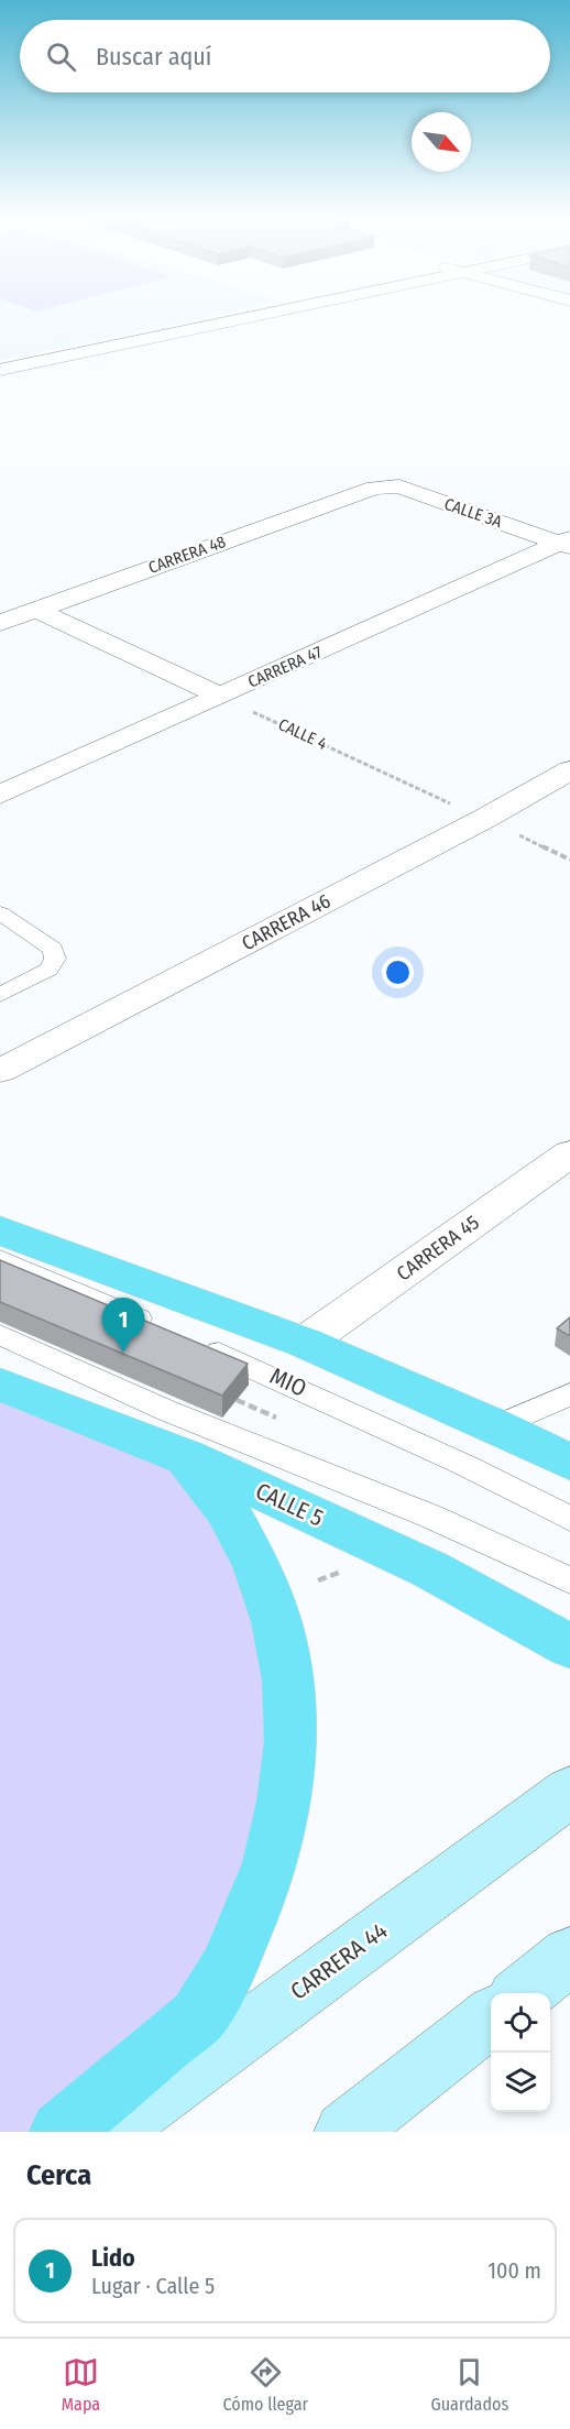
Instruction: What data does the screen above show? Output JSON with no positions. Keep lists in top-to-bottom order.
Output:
{
  "streets": {
    "main road": ["CALLE 5", "CARRERA 44"],
    "street": [
      "CALLE 3A",
      "CARRERA 48",
      "CARRERA 47",
      "CARRERA 46",
      "CARRERA 45"
    ],
    "lane": ["MIO"],
    "path": ["CALLE 4"]
  },
  "crossings": [
    ["CALLE 3A", "CARRERA 48"],
    ["CALLE 3A", "CARRERA 47"],
    ["CARRERA 47", "CALLE 4"],
    ["CALLE 4", "CARRERA 46"]
  ],
  "north": "bottom right",
  "page": {
    "search": "Buscar aquí",
    "pins": "1",
    "heading": "Cerca",
    "list": [
      {
        "mark": "1",
        "name": "Lido",
        "note": "Lugar · Calle 5",
        "value": "100 m"
      }
    ],
    "nav": ["Mapa", "Cómo llegar", "Guardados"]
  }
}
